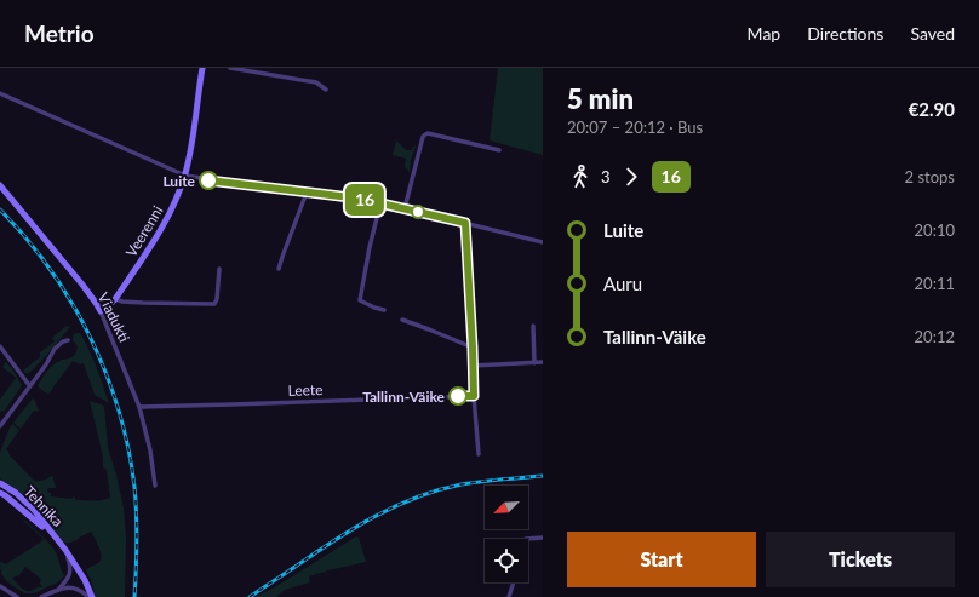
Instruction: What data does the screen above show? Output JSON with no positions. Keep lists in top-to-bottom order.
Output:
{
  "streets": {
    "street": [
      "Veerenni",
      "Viadukti",
      "Leete",
      "Tehnika"
    ]
  },
  "crossings": [
    ["Veerenni", "Viadukti"],
    ["Viadukti", "Leete"]
  ],
  "places": ["Luite", "Tallinn-Väike"],
  "lines": ["bus line 16"],
  "north": "bottom left",
  "page": {
    "header": "Metrio",
    "nav": ["Map", "Directions", "Saved"],
    "on_map": "16",
    "heading": ["5 min", "20:07 – 20:12 · Bus", "€2.90"],
    "legs": ["3", "16", "2 stops"],
    "list": [
      {
        "name": "Luite",
        "value": "20:10"
      },
      {
        "name": "Auru",
        "value": "20:11"
      },
      {
        "name": "Tallinn-Väike",
        "value": "20:12"
      }
    ],
    "buttons": ["Start", "Tickets"]
  }
}
